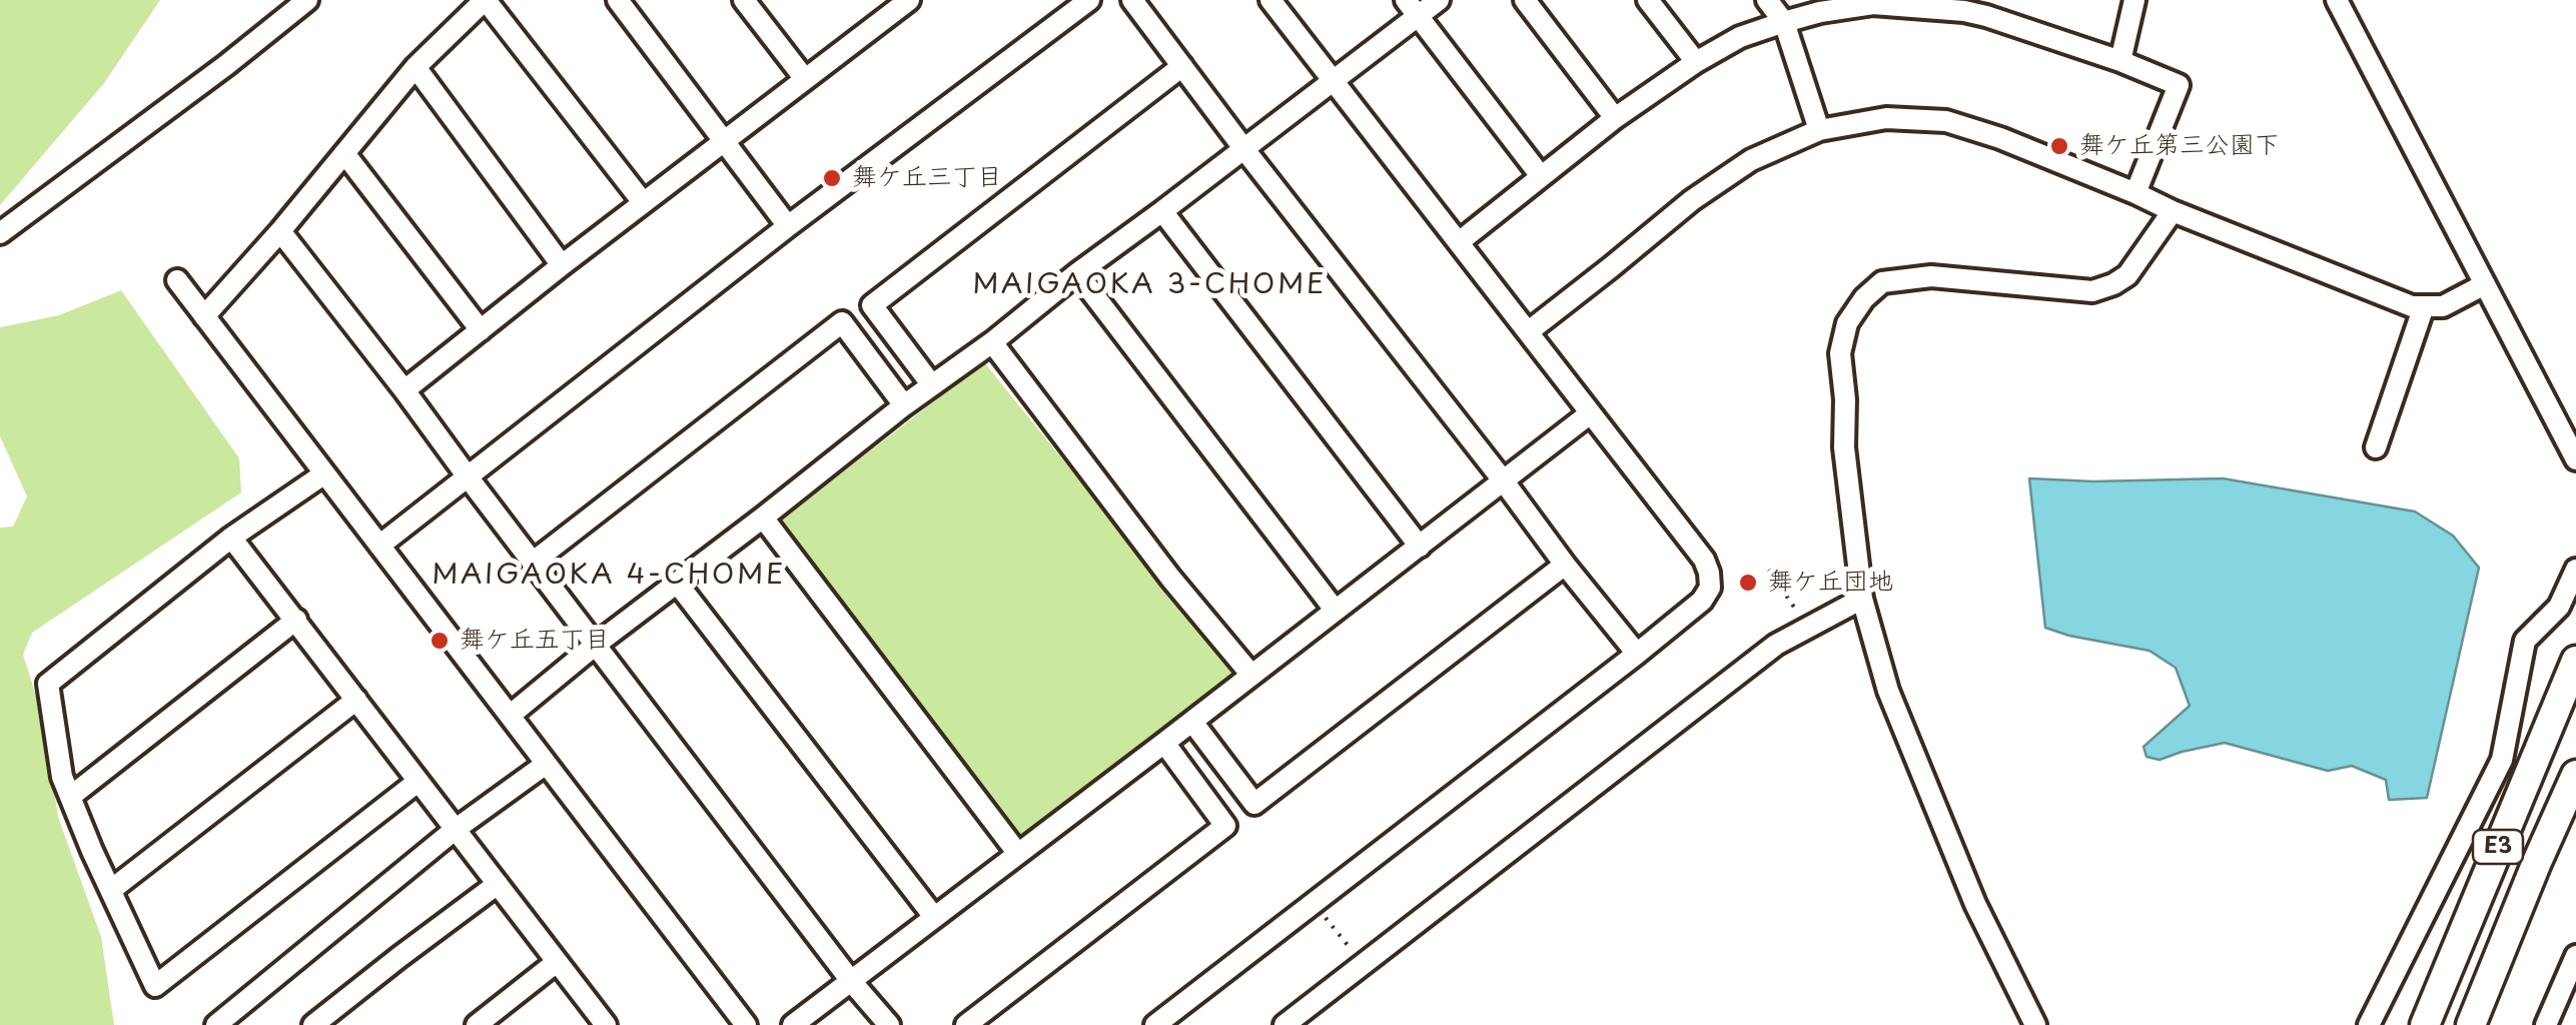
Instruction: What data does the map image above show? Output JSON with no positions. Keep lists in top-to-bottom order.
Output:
{
  "streets": {
    "highway": ["E3"]
  },
  "districts": ["MAIGAOKA 3-CHOME", "MAIGAOKA 4-CHOME"],
  "places": [
    "舞ケ丘第三公園下",
    "舞ケ丘三丁目",
    "舞ケ丘団地",
    "舞ケ丘五丁目"
  ]
}
